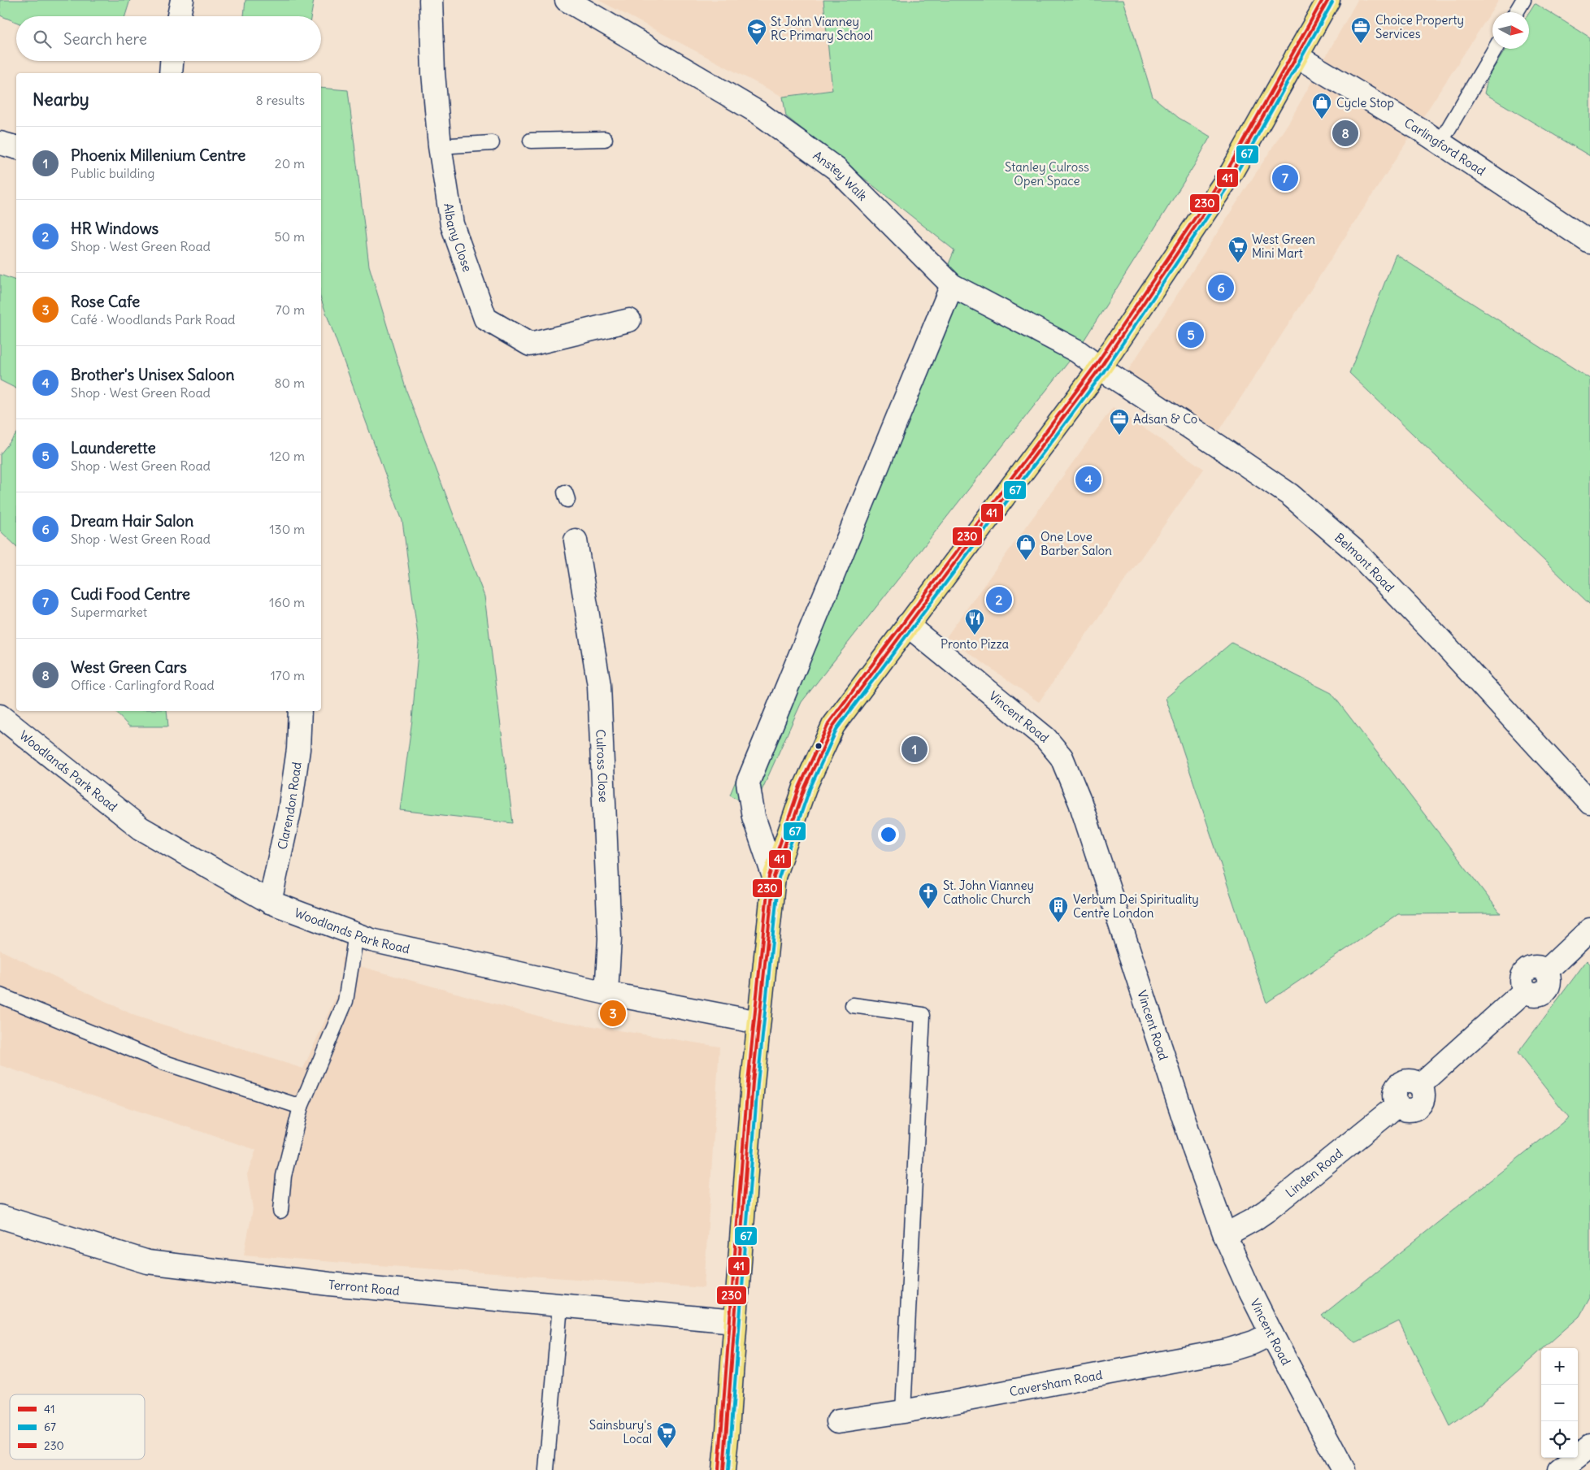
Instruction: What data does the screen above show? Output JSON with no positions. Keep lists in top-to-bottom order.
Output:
{
  "streets": {
    "street": [
      "Carlingford Road",
      "Anstey Walk",
      "Albany Close",
      "Belmont Road",
      "Vincent Road",
      "Culross Close",
      "Woodlands Park Road",
      "Clarendon Road",
      "Linden Road",
      "Terront Road",
      "Caversham Road"
    ]
  },
  "crossings": [
    ["Anstey Walk", "Belmont Road"],
    ["Vincent Road", "Linden Road"],
    ["Vincent Road", "Caversham Road"],
    ["Culross Close", "Woodlands Park Road"],
    ["Woodlands Park Road", "Clarendon Road"]
  ],
  "parks": ["Stanley Culross Open Space"],
  "places": {
    "office": ["Choice Property Services", "Adsan & Co"],
    "school or university": ["St John Vianney RC Primary School"],
    "shop": ["Cycle Stop", "One Love Barber Salon"],
    "supermarket": ["West Green Mini Mart", "Sainsbury's Local"],
    "restaurant": ["Pronto Pizza"],
    "church": ["St. John Vianney Catholic Church"],
    "building": ["Verbum Dei Spirituality Centre London"]
  },
  "lines": ["transit line 41", "transit line 230", "transit line 67"],
  "legend": ["41", "67", "230"],
  "north": "right",
  "page": {
    "search": "Search here",
    "heading": ["Nearby", "8 results"],
    "pins": [
      "8",
      "7",
      "6",
      "5",
      "4",
      "2",
      "1",
      "3"
    ],
    "list": [
      {
        "mark": "1",
        "name": "Phoenix Millenium Centre",
        "note": "Public building",
        "value": "20 m"
      },
      {
        "mark": "2",
        "name": "HR Windows",
        "note": "Shop · West Green Road",
        "value": "50 m"
      },
      {
        "mark": "3",
        "name": "Rose Cafe",
        "note": "Café · Woodlands Park Road",
        "value": "70 m"
      },
      {
        "mark": "4",
        "name": "Brother's Unisex Saloon",
        "note": "Shop · West Green Road",
        "value": "80 m"
      },
      {
        "mark": "5",
        "name": "Launderette",
        "note": "Shop · West Green Road",
        "value": "120 m"
      },
      {
        "mark": "6",
        "name": "Dream Hair Salon",
        "note": "Shop · West Green Road",
        "value": "130 m"
      },
      {
        "mark": "7",
        "name": "Cudi Food Centre",
        "note": "Supermarket",
        "value": "160 m"
      },
      {
        "mark": "8",
        "name": "West Green Cars",
        "note": "Office · Carlingford Road",
        "value": "170 m"
      }
    ],
    "map_buttons": ["+", "−"]
  }
}
